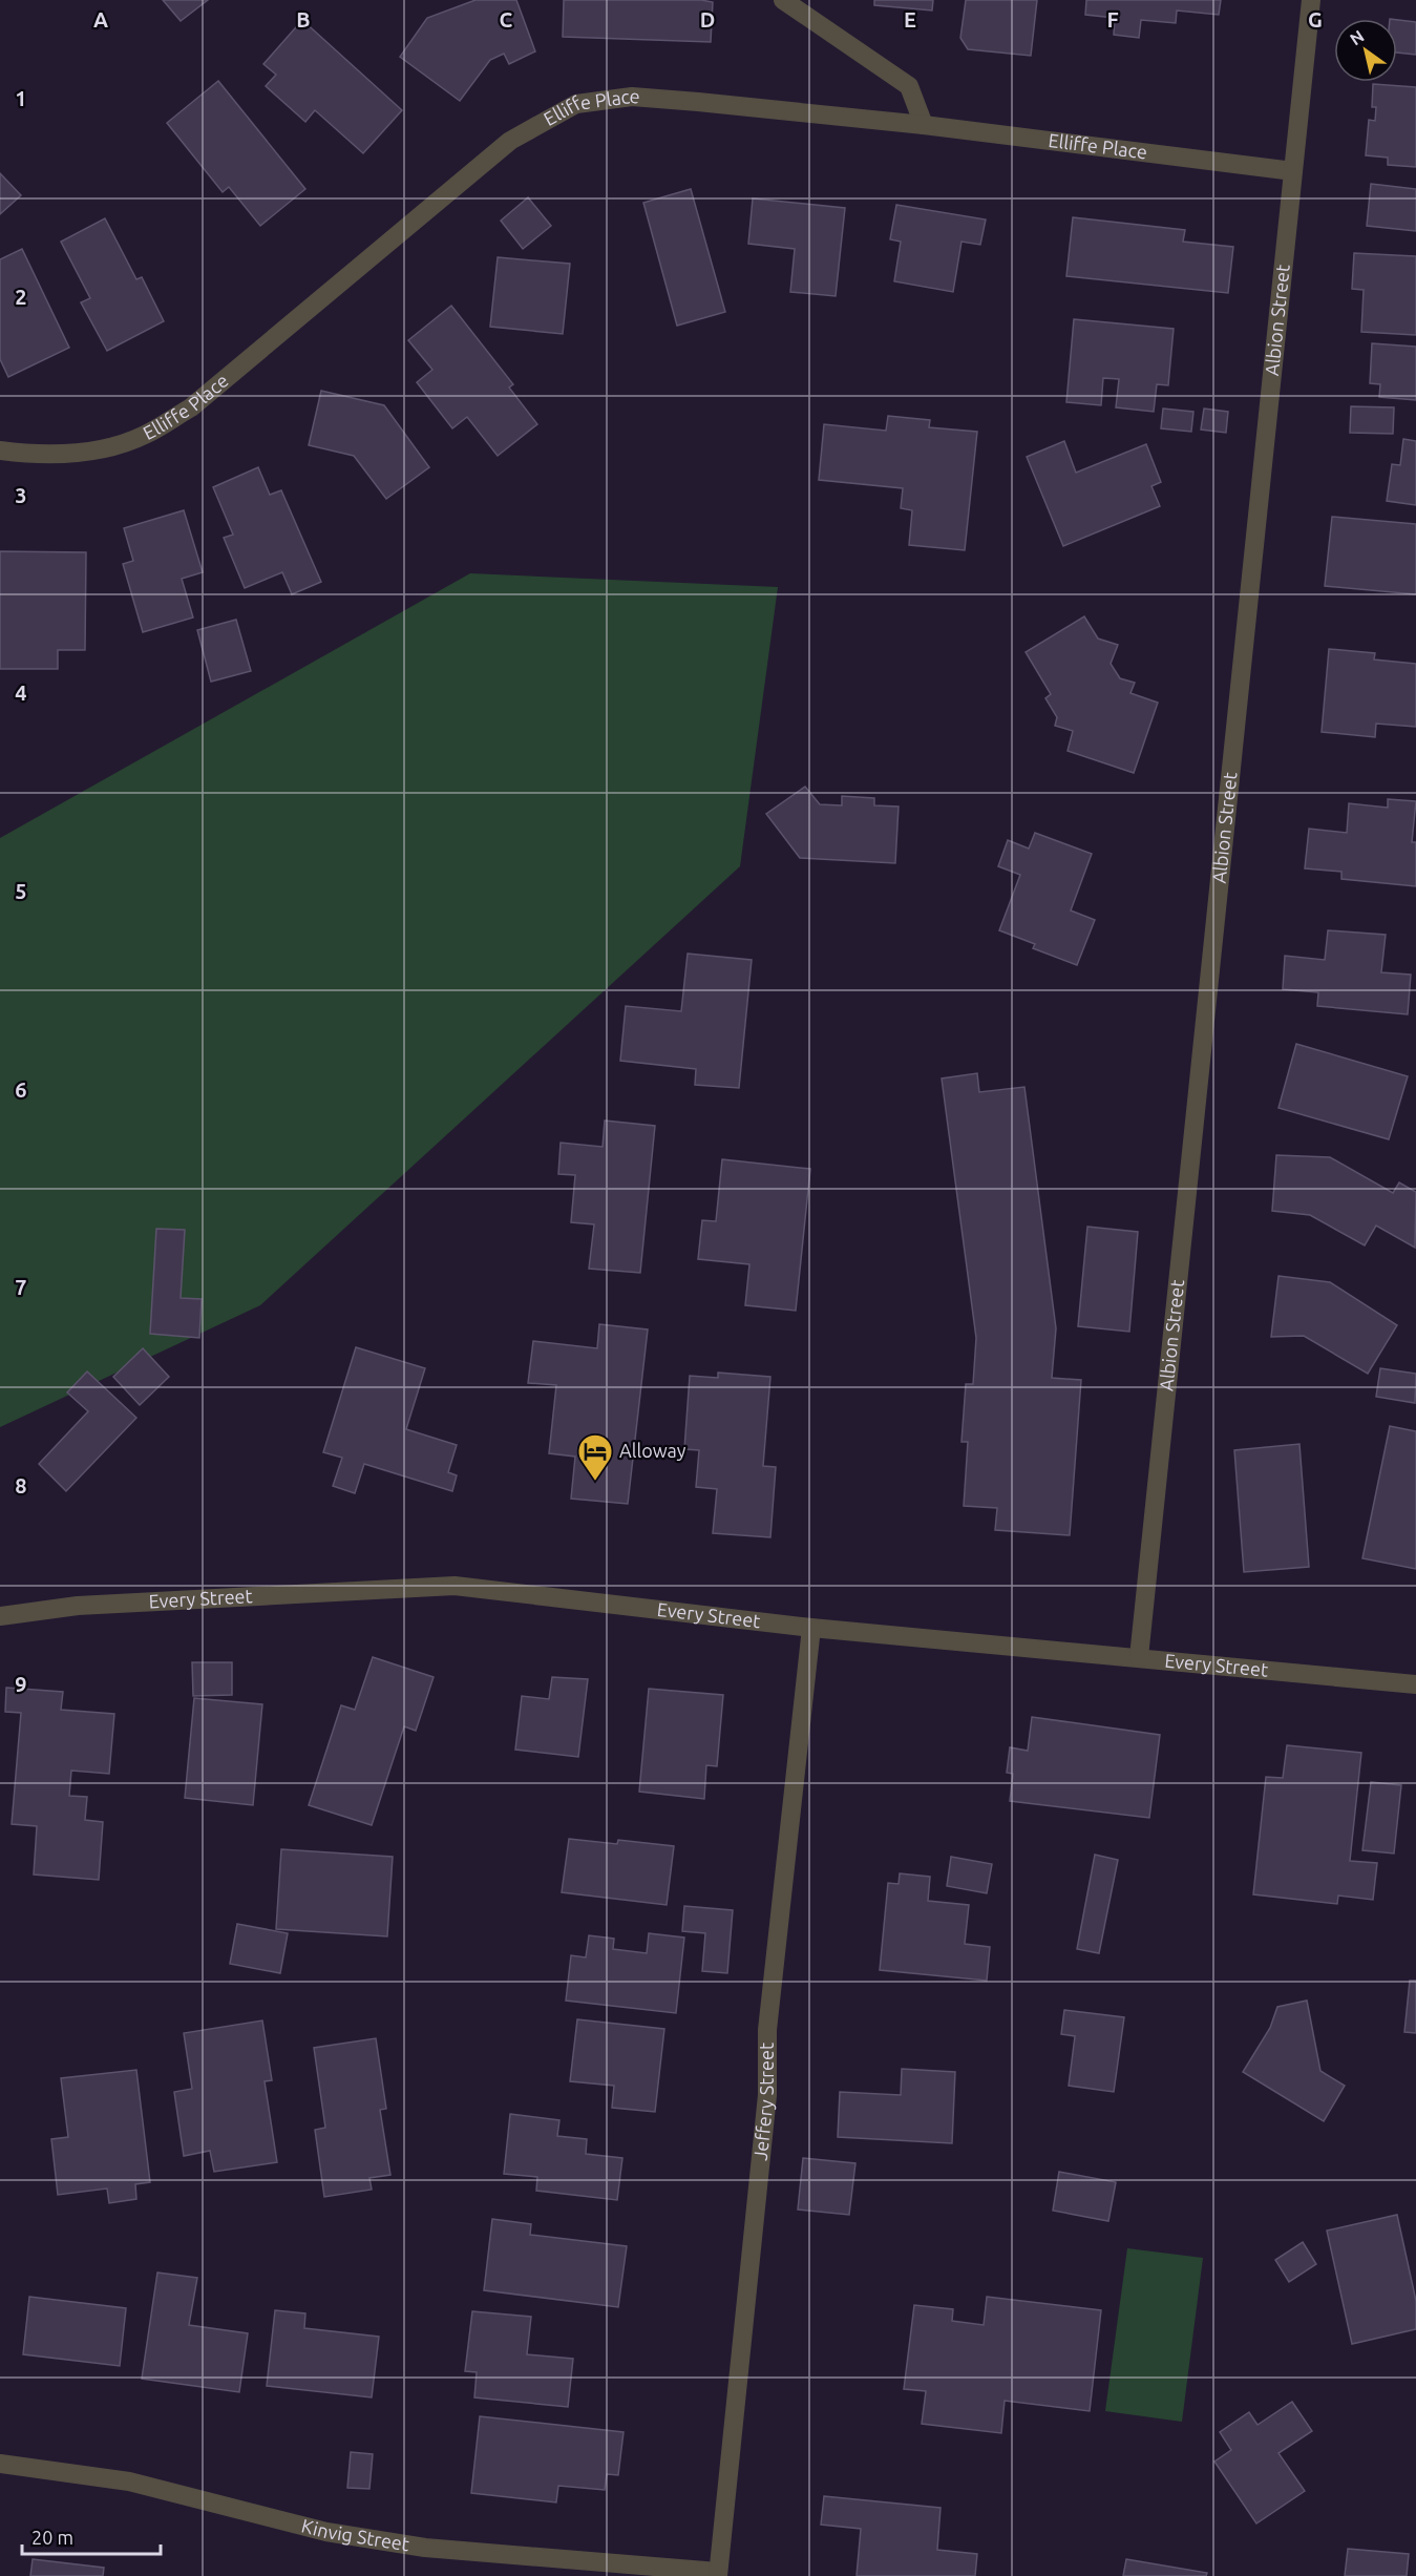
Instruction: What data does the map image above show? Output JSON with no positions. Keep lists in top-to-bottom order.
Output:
{
  "streets": {
    "street": [
      "Elliffe Place",
      "Albion Street",
      "Every Street",
      "Jeffery Street",
      "Kinvig Street"
    ]
  },
  "crossings": [
    ["Elliffe Place", "Albion Street"],
    ["Albion Street", "Every Street"],
    ["Every Street", "Jeffery Street"],
    ["Jeffery Street", "Kinvig Street"]
  ],
  "places": {
    "hotel": ["Alloway"]
  },
  "scale_bar": "20 m",
  "north": "top left",
  "grid": {
    "columns": [
      "A",
      "B",
      "C",
      "D",
      "E",
      "F",
      "G"
    ],
    "rows": [
      "1",
      "2",
      "3",
      "4",
      "5",
      "6",
      "7",
      "8",
      "9"
    ]
  }
}
